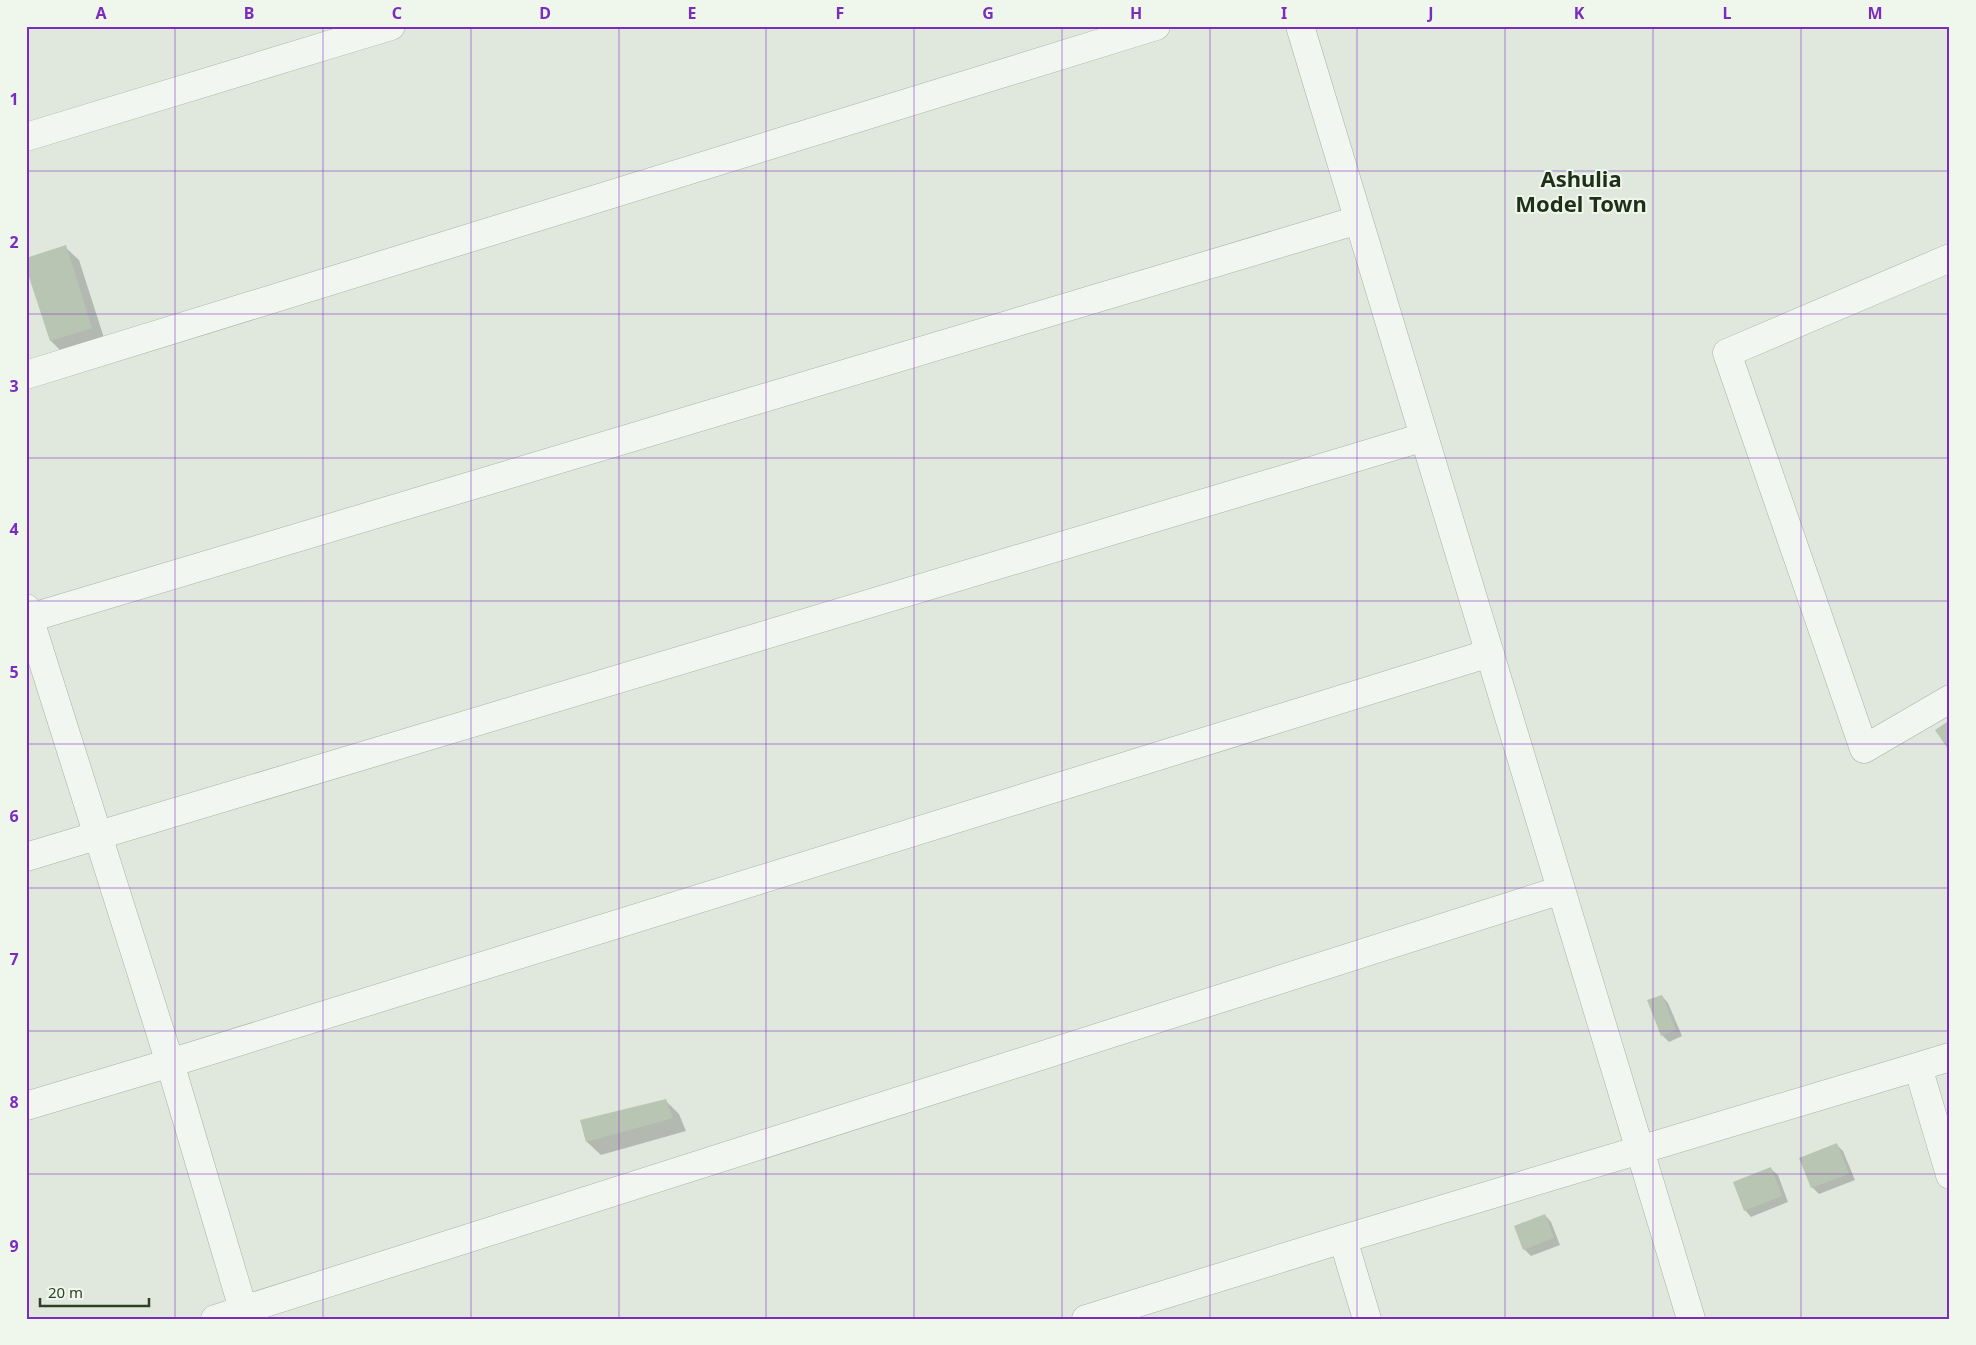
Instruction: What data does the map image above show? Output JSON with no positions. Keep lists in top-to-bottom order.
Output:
{
  "districts": ["Ashulia Model Town"],
  "scale_bar": "20 m",
  "grid": {
    "columns": [
      "A",
      "B",
      "C",
      "D",
      "E",
      "F",
      "G",
      "H",
      "I",
      "J",
      "K",
      "L",
      "M"
    ],
    "rows": [
      "1",
      "2",
      "3",
      "4",
      "5",
      "6",
      "7",
      "8",
      "9"
    ]
  }
}
